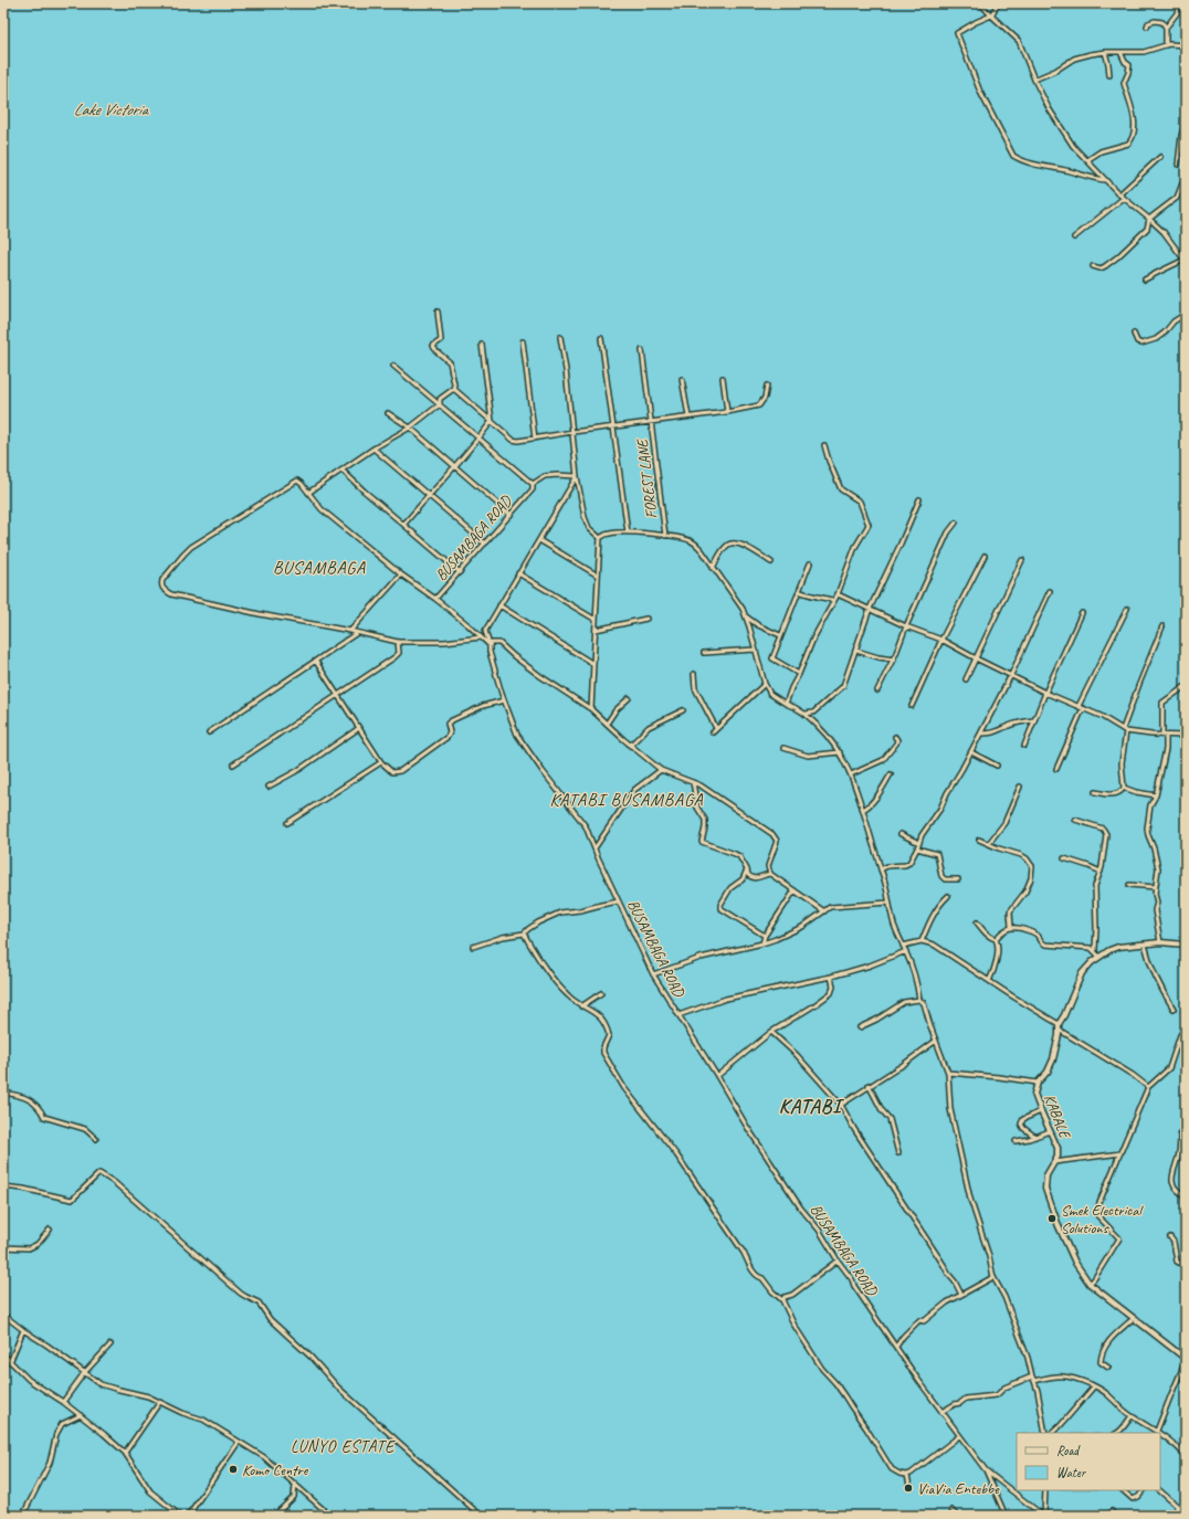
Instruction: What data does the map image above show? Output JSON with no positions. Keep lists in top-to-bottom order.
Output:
{
  "streets": {
    "street": ["FOREST LANE", "BUSAMBAGA ROAD", "KABALE"]
  },
  "districts": [
    "BUSAMBAGA",
    "KATABI BUSAMBAGA",
    "KATABI",
    "LUNYO ESTATE"
  ],
  "water": ["Lake Victoria"],
  "places": ["Smek Electrical Solutions", "Komo Centre", "ViaVia Entebbe"],
  "legend": ["Road", "Water"]
}
